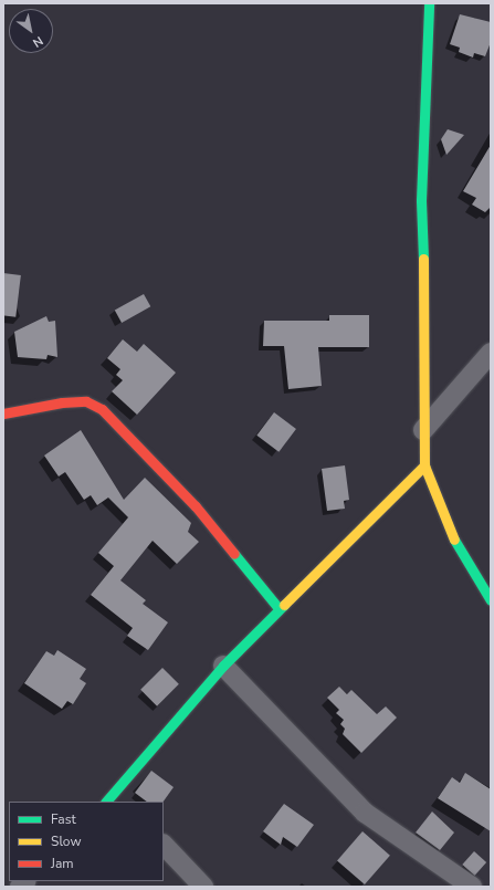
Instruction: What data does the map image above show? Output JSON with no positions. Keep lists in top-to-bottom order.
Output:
{
  "legend": ["Fast", "Slow", "Jam"],
  "north": "bottom right"
}
